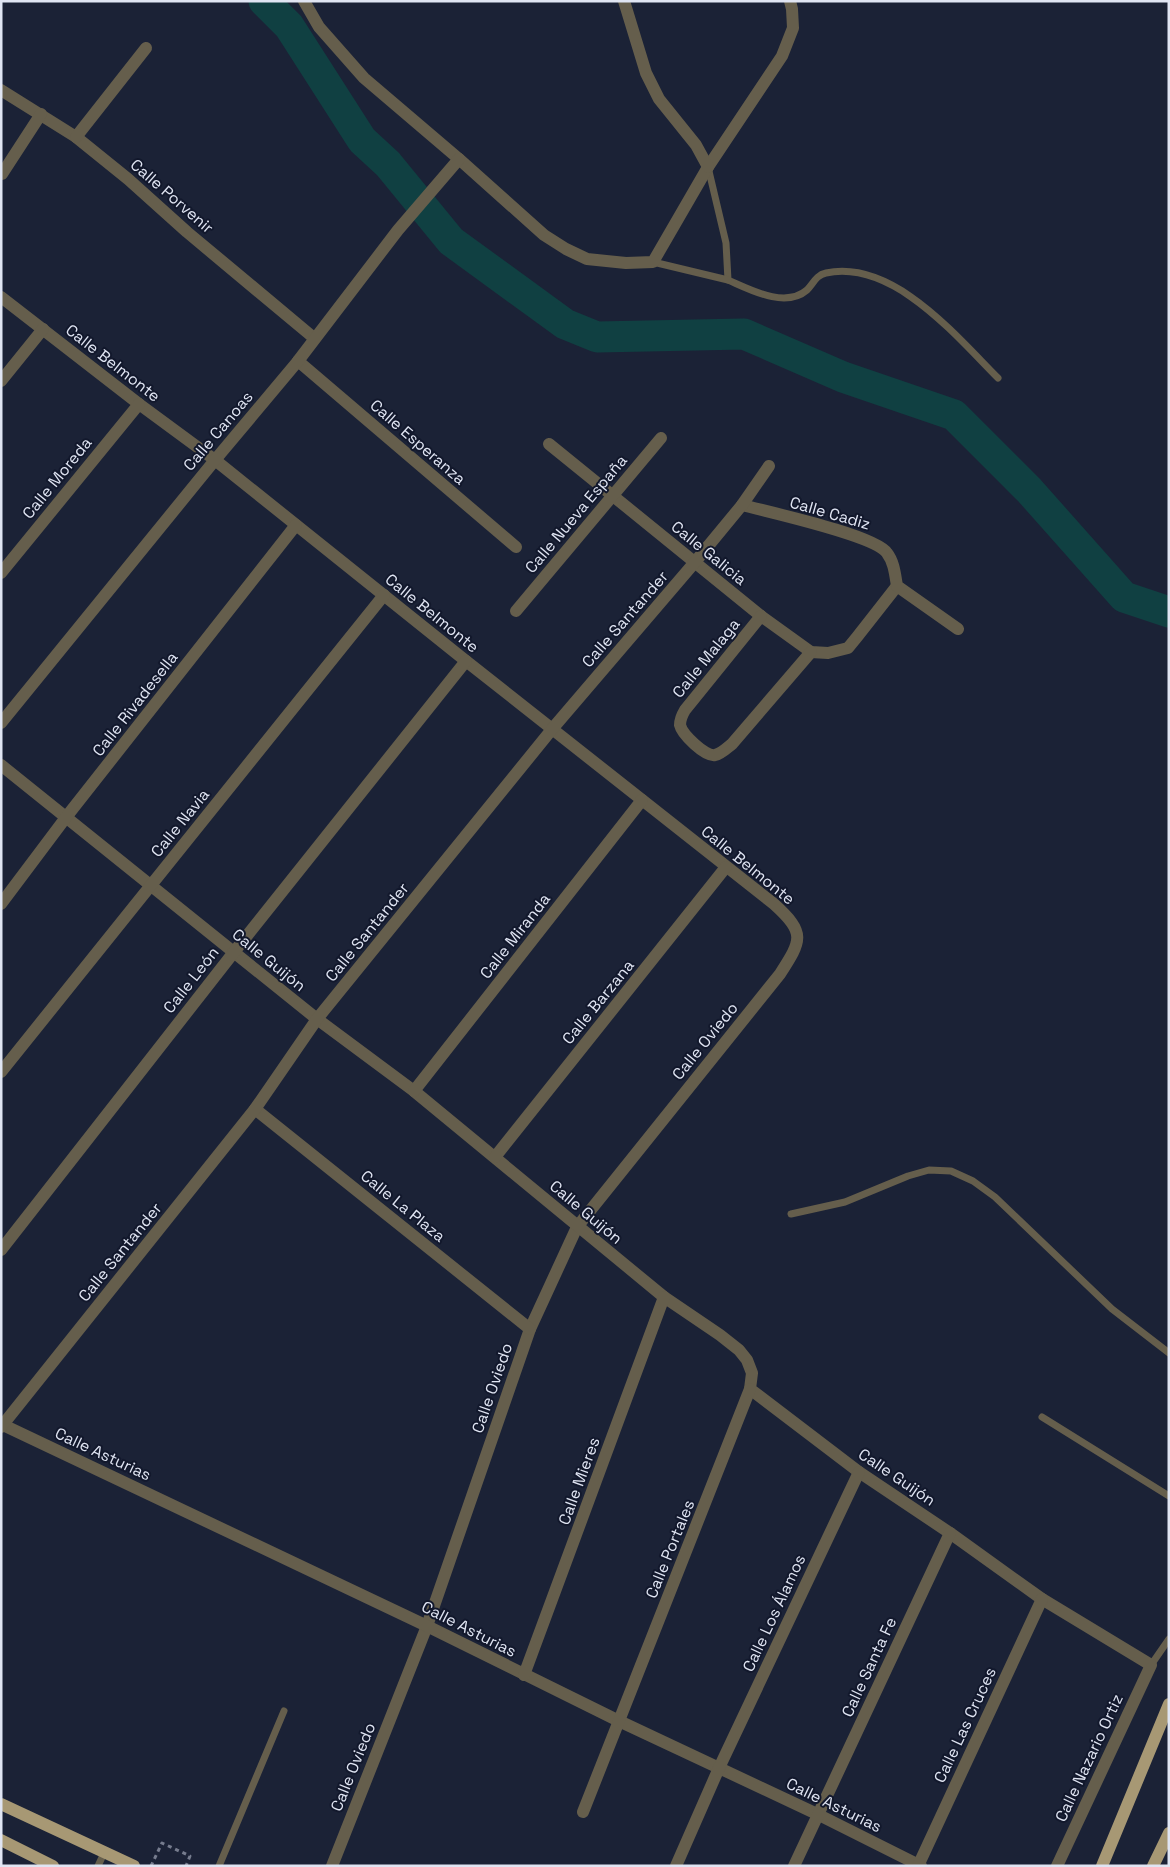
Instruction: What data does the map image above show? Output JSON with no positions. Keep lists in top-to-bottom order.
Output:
{
  "streets": {
    "street": [
      "Calle Porvenir",
      "Calle Belmonte",
      "Calle Canoas",
      "Calle Esperanza",
      "Calle Moreda",
      "Calle Cadiz",
      "Calle Nueva España",
      "Calle Galicia",
      "Calle Santander",
      "Calle Malaga",
      "Calle Rivadesella",
      "Calle Navia",
      "Calle Miranda",
      "Calle Guijón",
      "Calle León",
      "Calle Barzana",
      "Calle Oviedo",
      "Calle La Plaza",
      "Calle Asturias",
      "Calle Mieres",
      "Calle Portales",
      "Calle Los Álamos",
      "Calle Santa Fe",
      "Calle Las Cruces",
      "Calle Nazario Ortiz"
    ]
  },
  "crossings": [
    ["Calle Porvenir", "Calle Canoas"],
    ["Calle Belmonte", "Calle Canoas"],
    ["Calle Belmonte", "Calle Moreda"],
    ["Calle Belmonte", "Calle Santander"],
    ["Calle Belmonte", "Calle Rivadesella"],
    ["Calle Belmonte", "Calle Navia"],
    ["Calle Belmonte", "Calle Miranda"],
    ["Calle Belmonte", "Calle León"],
    ["Calle Belmonte", "Calle Barzana"],
    ["Calle Belmonte", "Calle Oviedo"],
    ["Calle Canoas", "Calle Esperanza"],
    ["Calle Cadiz", "Calle Santander"],
    ["Calle Nueva España", "Calle Galicia"],
    ["Calle Galicia", "Calle Santander"],
    ["Calle Galicia", "Calle Malaga"],
    ["Calle Santander", "Calle Guijón"],
    ["Calle Santander", "Calle La Plaza"],
    ["Calle Santander", "Calle Asturias"],
    ["Calle Rivadesella", "Calle Guijón"],
    ["Calle Navia", "Calle Guijón"],
    ["Calle Miranda", "Calle Guijón"],
    ["Calle Guijón", "Calle León"],
    ["Calle Guijón", "Calle Barzana"],
    ["Calle Guijón", "Calle Oviedo"],
    ["Calle Guijón", "Calle Mieres"],
    ["Calle Guijón", "Calle Portales"],
    ["Calle Guijón", "Calle Los Álamos"],
    ["Calle Guijón", "Calle Santa Fe"],
    ["Calle Guijón", "Calle Las Cruces"],
    ["Calle Guijón", "Calle Nazario Ortiz"],
    ["Calle Oviedo", "Calle La Plaza"],
    ["Calle Oviedo", "Calle Asturias"],
    ["Calle Asturias", "Calle Mieres"],
    ["Calle Asturias", "Calle Portales"],
    ["Calle Asturias", "Calle Los Álamos"],
    ["Calle Asturias", "Calle Santa Fe"],
    ["Calle Asturias", "Calle Las Cruces"]
  ]
}
